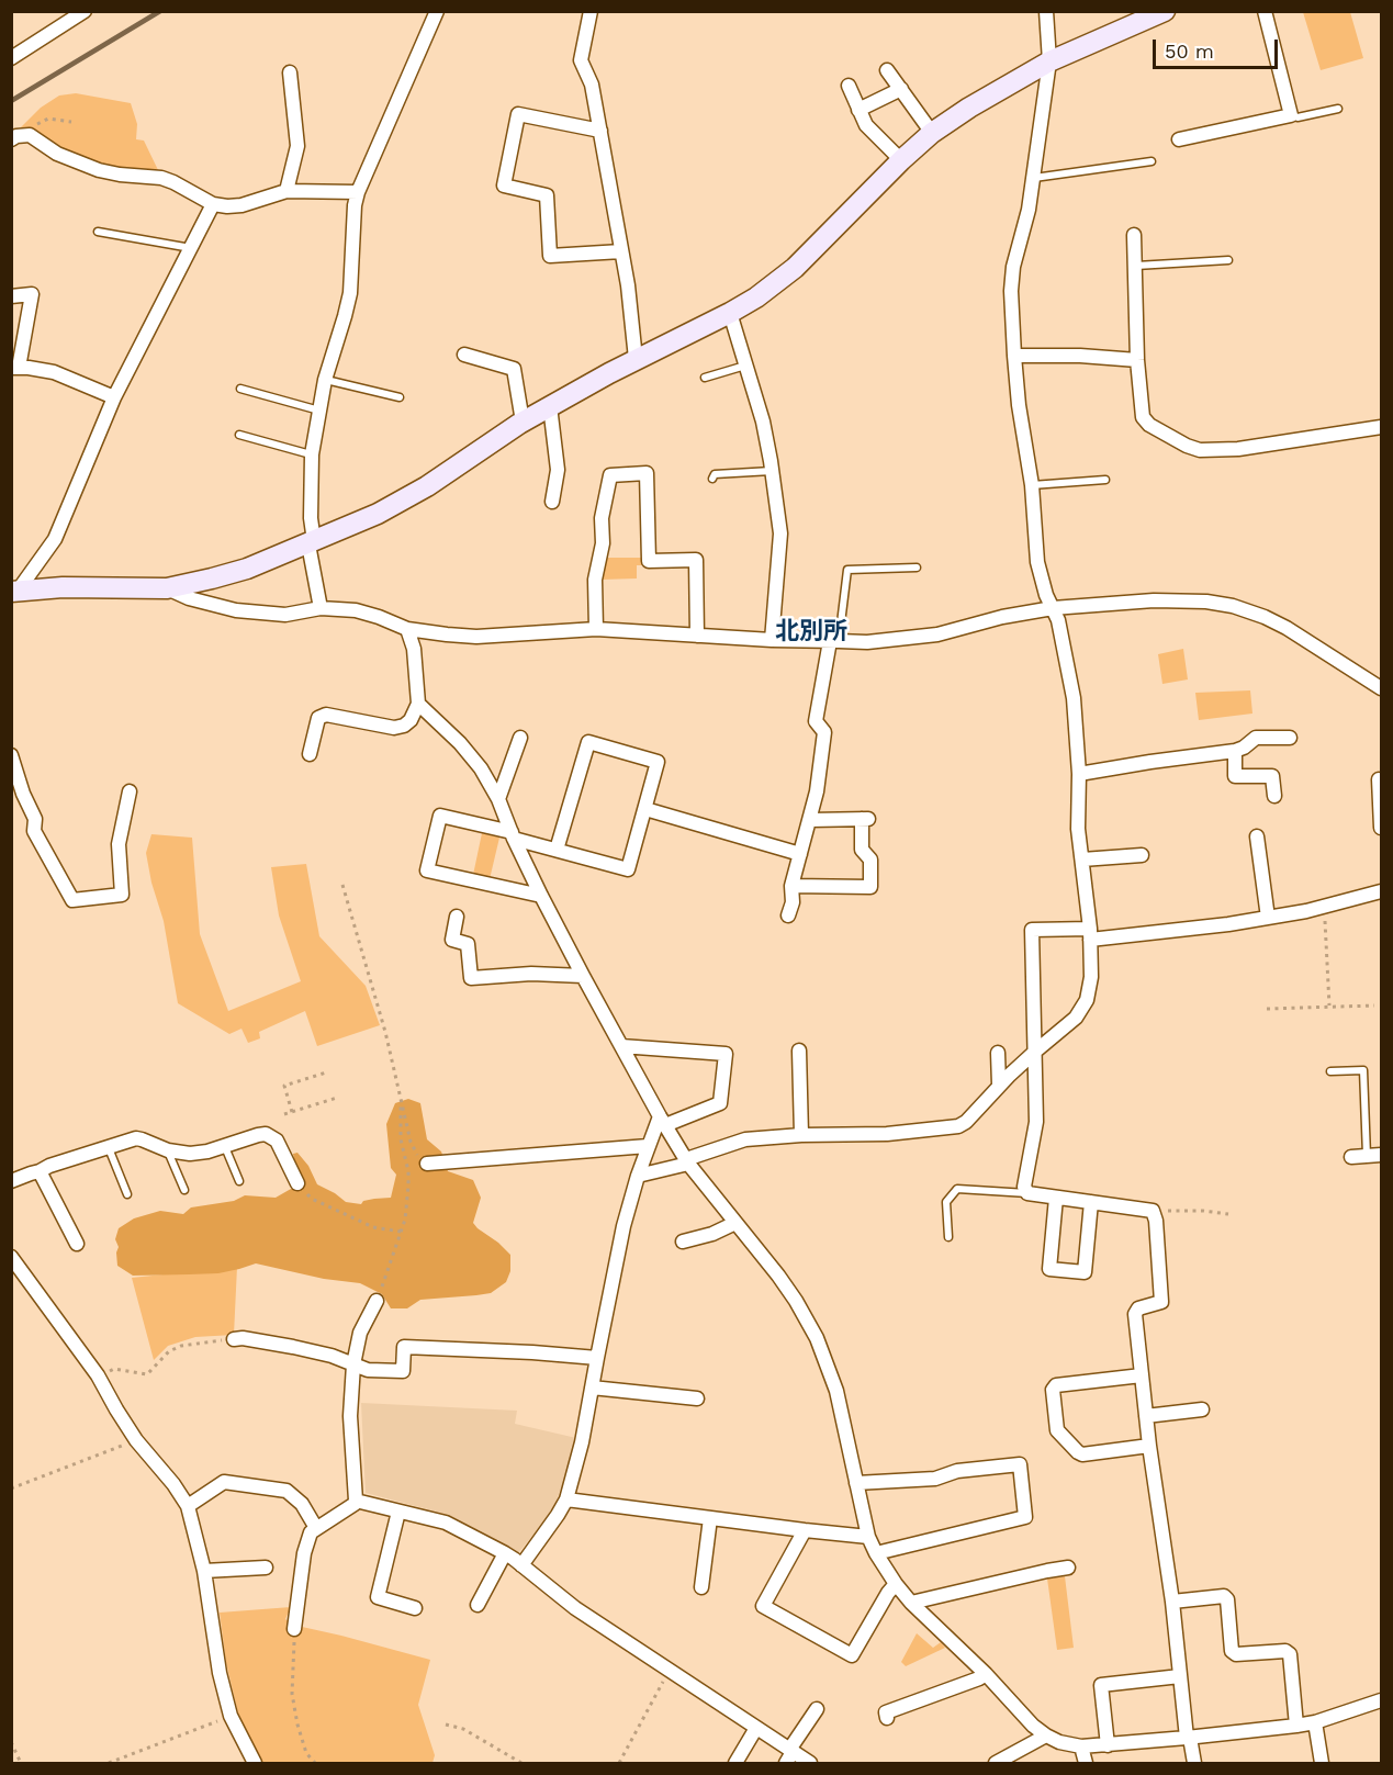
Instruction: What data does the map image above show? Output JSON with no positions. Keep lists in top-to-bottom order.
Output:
{
  "districts": ["北別所"],
  "scale_bar": "50 m"
}
